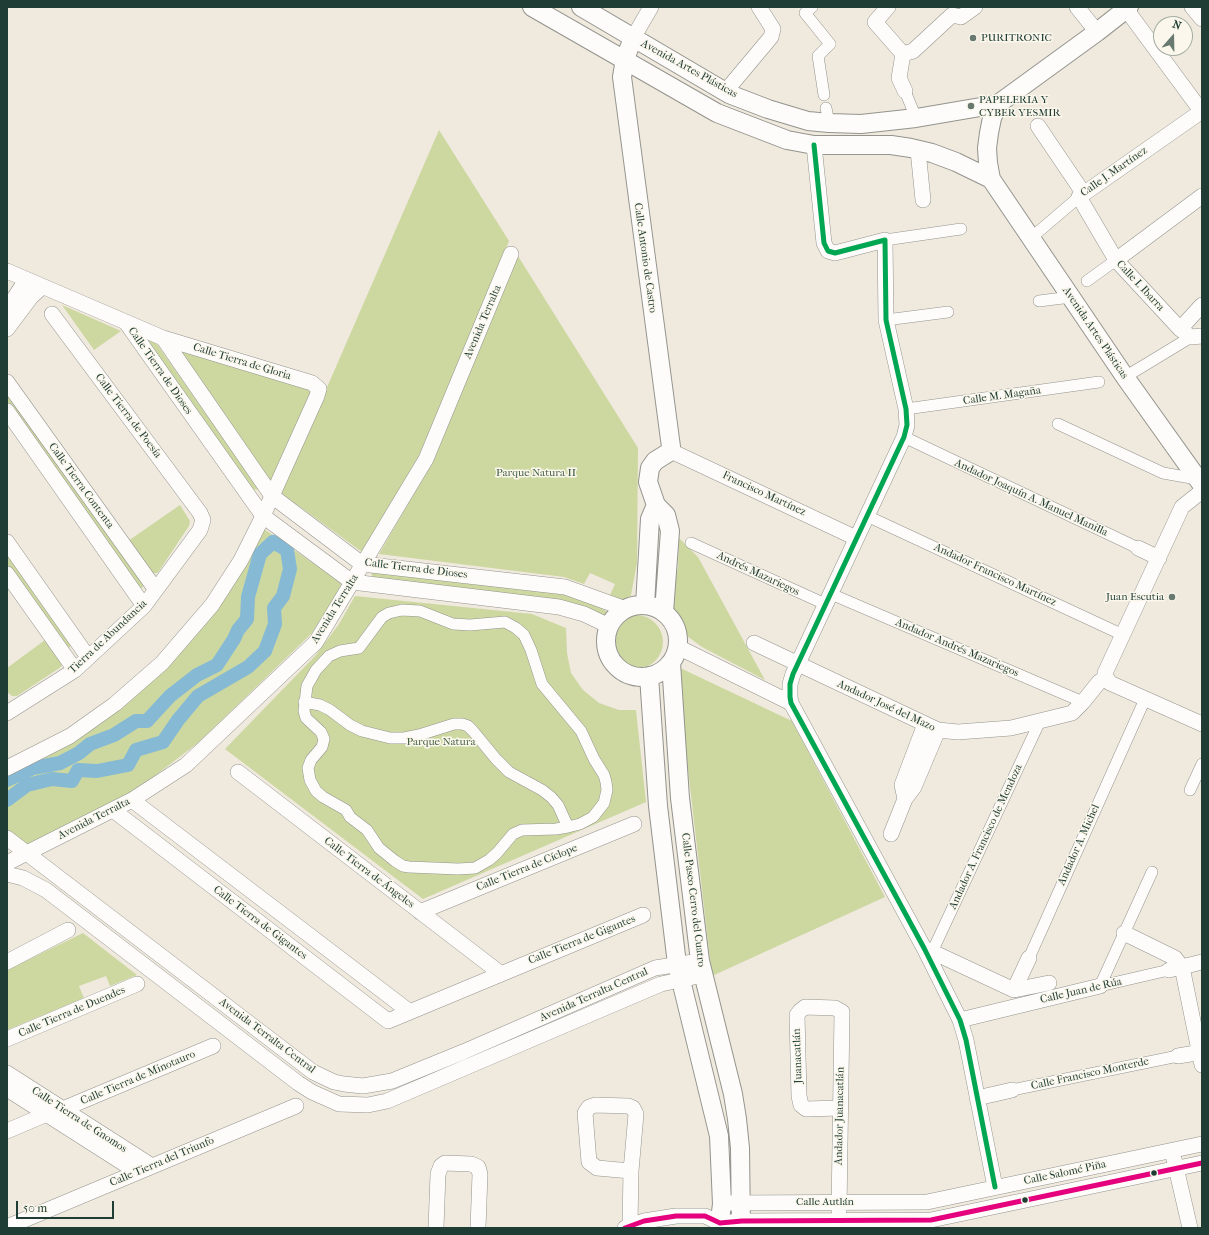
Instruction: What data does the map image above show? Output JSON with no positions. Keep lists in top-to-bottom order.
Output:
{
  "streets": {
    "street": [
      "Avenida Artes Plásticas",
      "Calle J. Martínez",
      "Calle Antonio de Castro",
      "Calle I. Ibarra",
      "Avenida Terralta",
      "Calle Tierra de Gloria",
      "Calle Tierra de Dioses",
      "Calle M. Magaña",
      "Calle Tierra de Poesía",
      "Calle Tierra Contenta",
      "Francisco Martínez",
      "Andador Joaquín A. Manuel Manilla",
      "Andrés Mazariegos",
      "Andador Francisco Martínez",
      "Tierra de Abundancia",
      "Andador Andrés Mazariegos",
      "Andador José del Mazo",
      "Andador A. Francisco de Mendoza",
      "Andador A. Michel",
      "Calle Tierra de Cíclope",
      "Calle Tierra de Ángeles",
      "Calle Paseo Cerro del Cuatro",
      "Calle Tierra de Gigantes",
      "Calle Juan de Rúa",
      "Avenida Terralta Central",
      "Calle Tierra de Duendes",
      "Juanacatlán",
      "Calle Francisco Monterde",
      "Calle Tierra de Minotauro",
      "Andador Juanacatlán",
      "Calle Tierra de Gnomos",
      "Calle Tierra del Triunfo",
      "Calle Salomé Piña",
      "Calle Autlán"
    ]
  },
  "crossings": [
    ["Avenida Artes Plásticas", "Calle J. Martínez"],
    ["Avenida Artes Plásticas", "Calle Antonio de Castro"],
    ["Calle J. Martínez", "Calle I. Ibarra"],
    ["Calle Antonio de Castro", "Francisco Martínez"],
    ["Avenida Terralta", "Calle Tierra de Dioses"],
    ["Avenida Terralta", "Calle Tierra de Gigantes"],
    ["Avenida Terralta", "Avenida Terralta Central"],
    ["Calle Tierra de Gloria", "Calle Tierra de Dioses"],
    ["Calle Tierra de Dioses", "Calle Paseo Cerro del Cuatro"],
    ["Calle Tierra de Poesía", "Tierra de Abundancia"],
    ["Calle Tierra Contenta", "Tierra de Abundancia"],
    ["Andrés Mazariegos", "Andador Andrés Mazariegos"],
    ["Andador Andrés Mazariegos", "Andador José del Mazo"],
    ["Andador José del Mazo", "Andador A. Francisco de Mendoza"],
    ["Calle Tierra de Cíclope", "Calle Tierra de Ángeles"],
    ["Calle Tierra de Ángeles", "Calle Tierra de Gigantes"],
    ["Calle Paseo Cerro del Cuatro", "Avenida Terralta Central"],
    ["Calle Paseo Cerro del Cuatro", "Calle Autlán"],
    ["Juanacatlán", "Andador Juanacatlán"],
    ["Calle Tierra de Minotauro", "Calle Tierra de Gnomos"],
    ["Andador Juanacatlán", "Calle Autlán"],
    ["Calle Tierra de Gnomos", "Calle Tierra del Triunfo"],
    ["Calle Salomé Piña", "Calle Autlán"]
  ],
  "parks": ["Parque Natura II", "Parque Natura"],
  "places": ["PURITRONIC", "PAPELERIA Y CYBER YESMIR", "Juan Escutia"],
  "scale_bar": "50 m",
  "north": "top"
}
